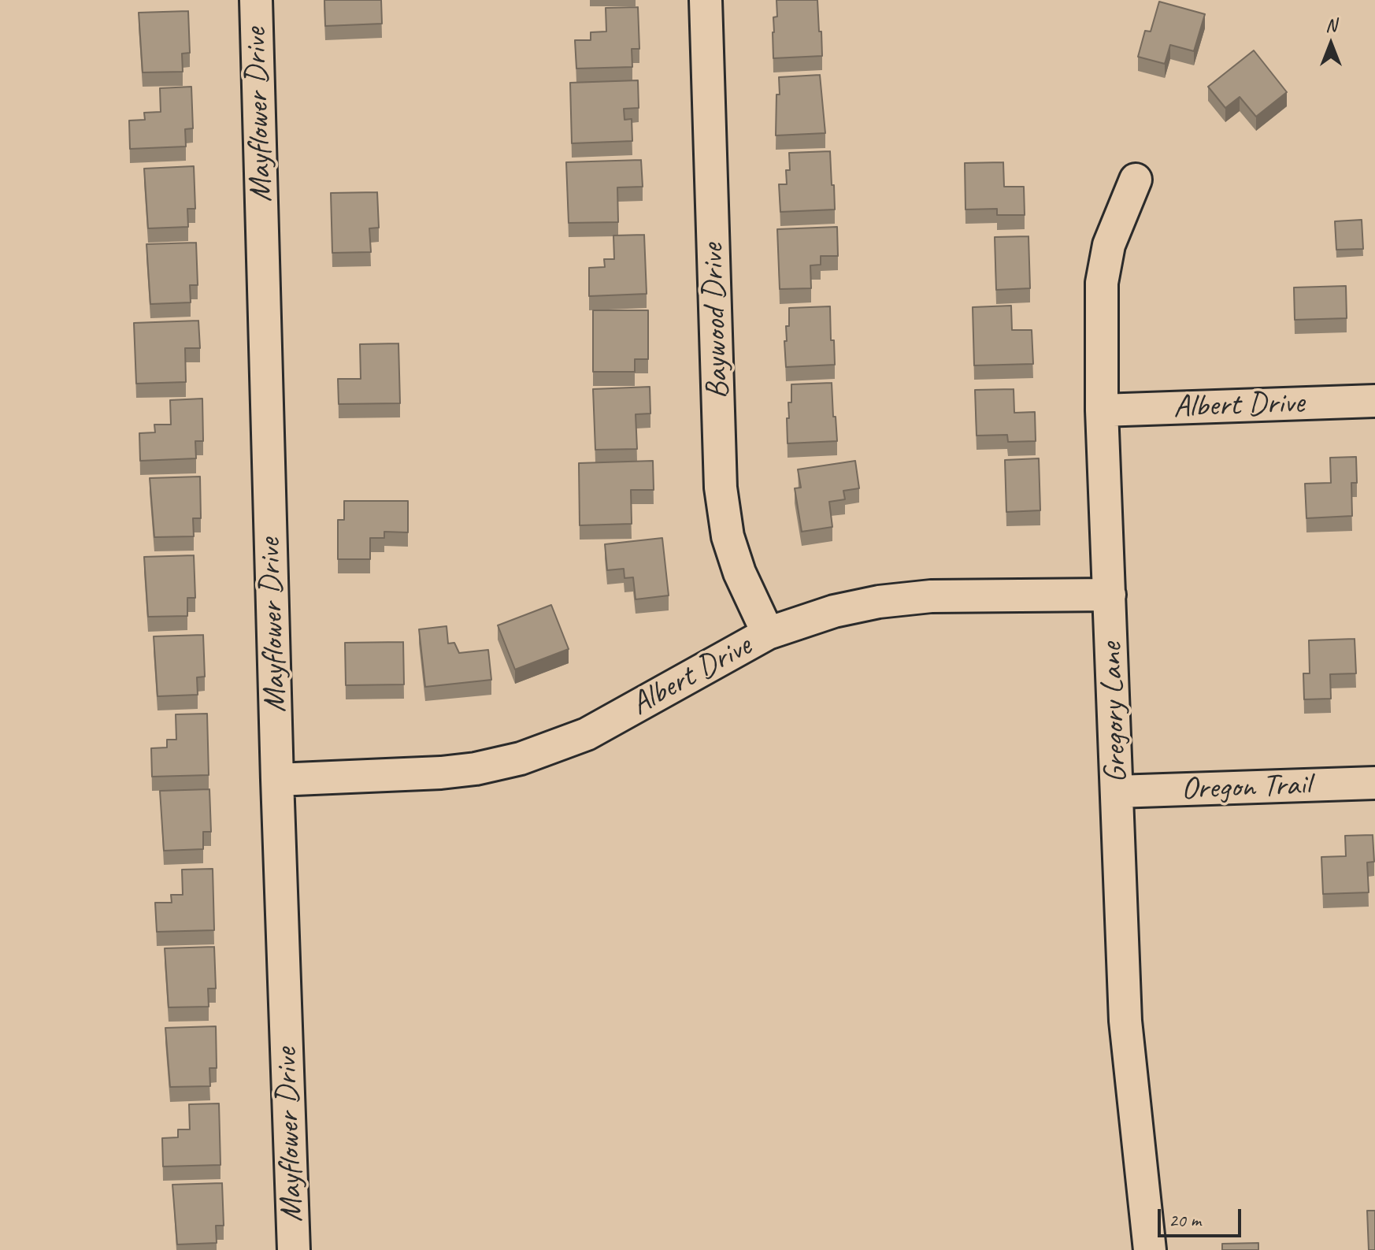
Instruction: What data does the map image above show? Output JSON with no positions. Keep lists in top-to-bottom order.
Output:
{
  "streets": {
    "street": [
      "Mayflower Drive",
      "Baywood Drive",
      "Albert Drive",
      "Gregory Lane",
      "Oregon Trail"
    ]
  },
  "crossings": [
    ["Mayflower Drive", "Albert Drive"],
    ["Baywood Drive", "Albert Drive"],
    ["Albert Drive", "Gregory Lane"],
    ["Gregory Lane", "Oregon Trail"]
  ],
  "scale_bar": "20 m",
  "north": "top"
}
